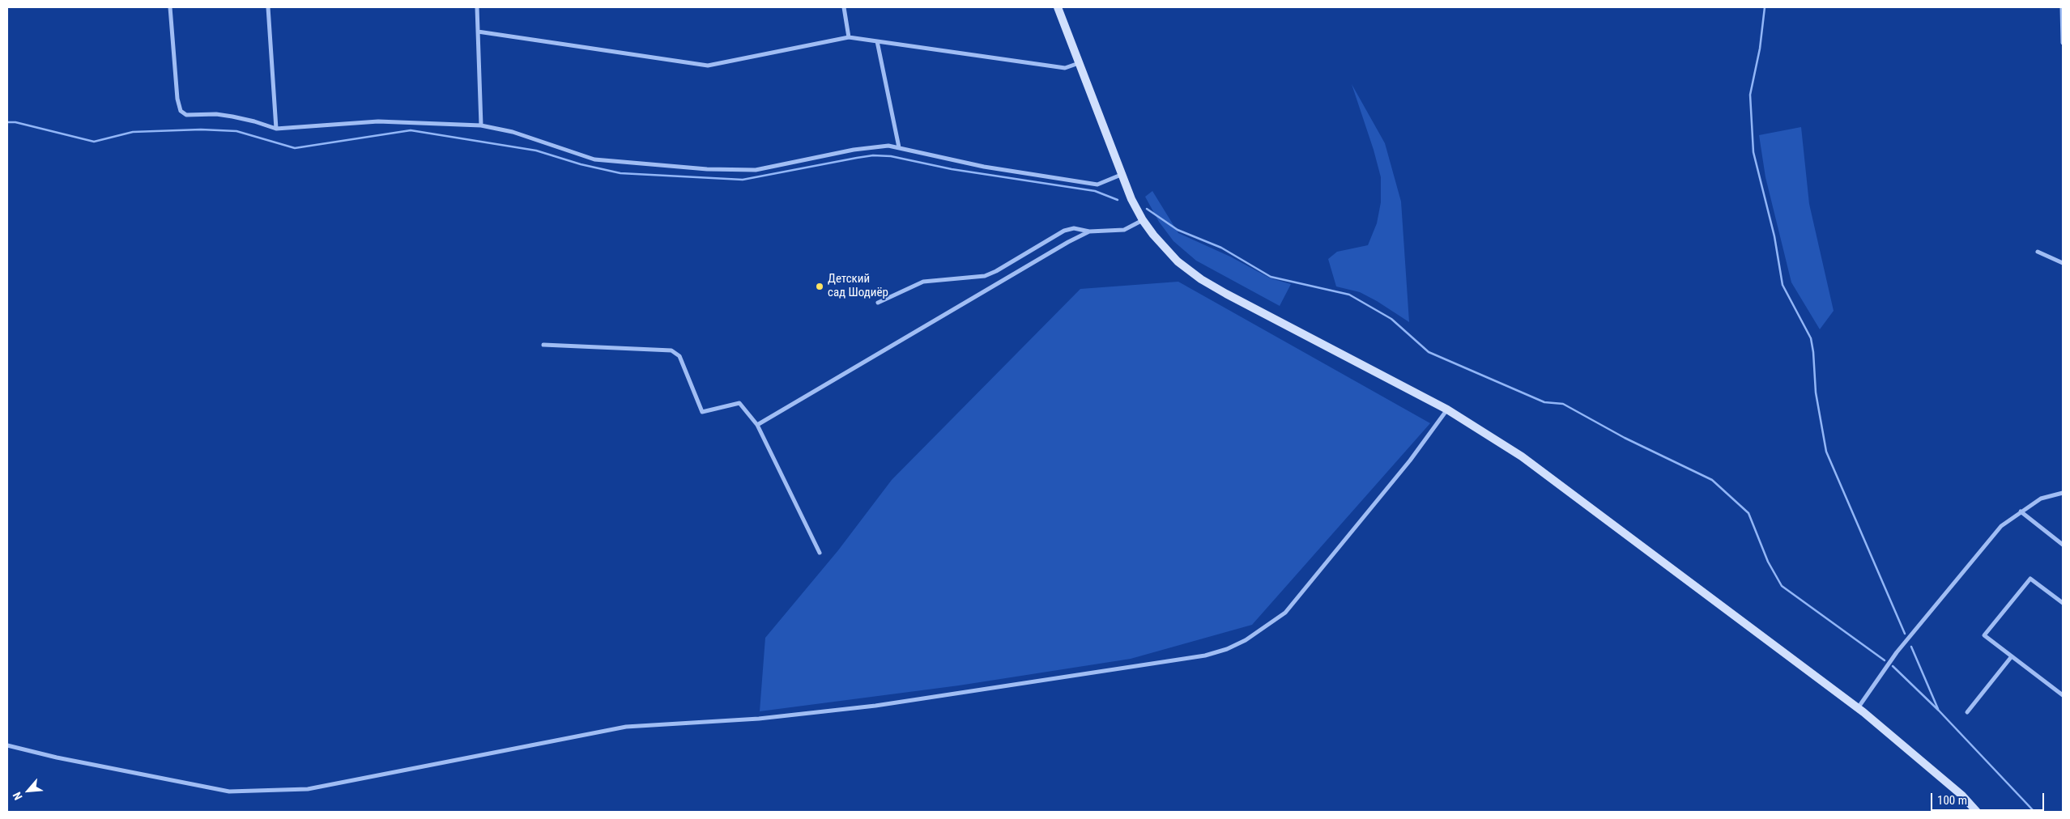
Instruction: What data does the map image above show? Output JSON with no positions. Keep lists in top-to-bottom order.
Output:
{
  "places": ["Детский сад Шодиёр"],
  "scale_bar": "100 m",
  "north": "bottom left"
}
